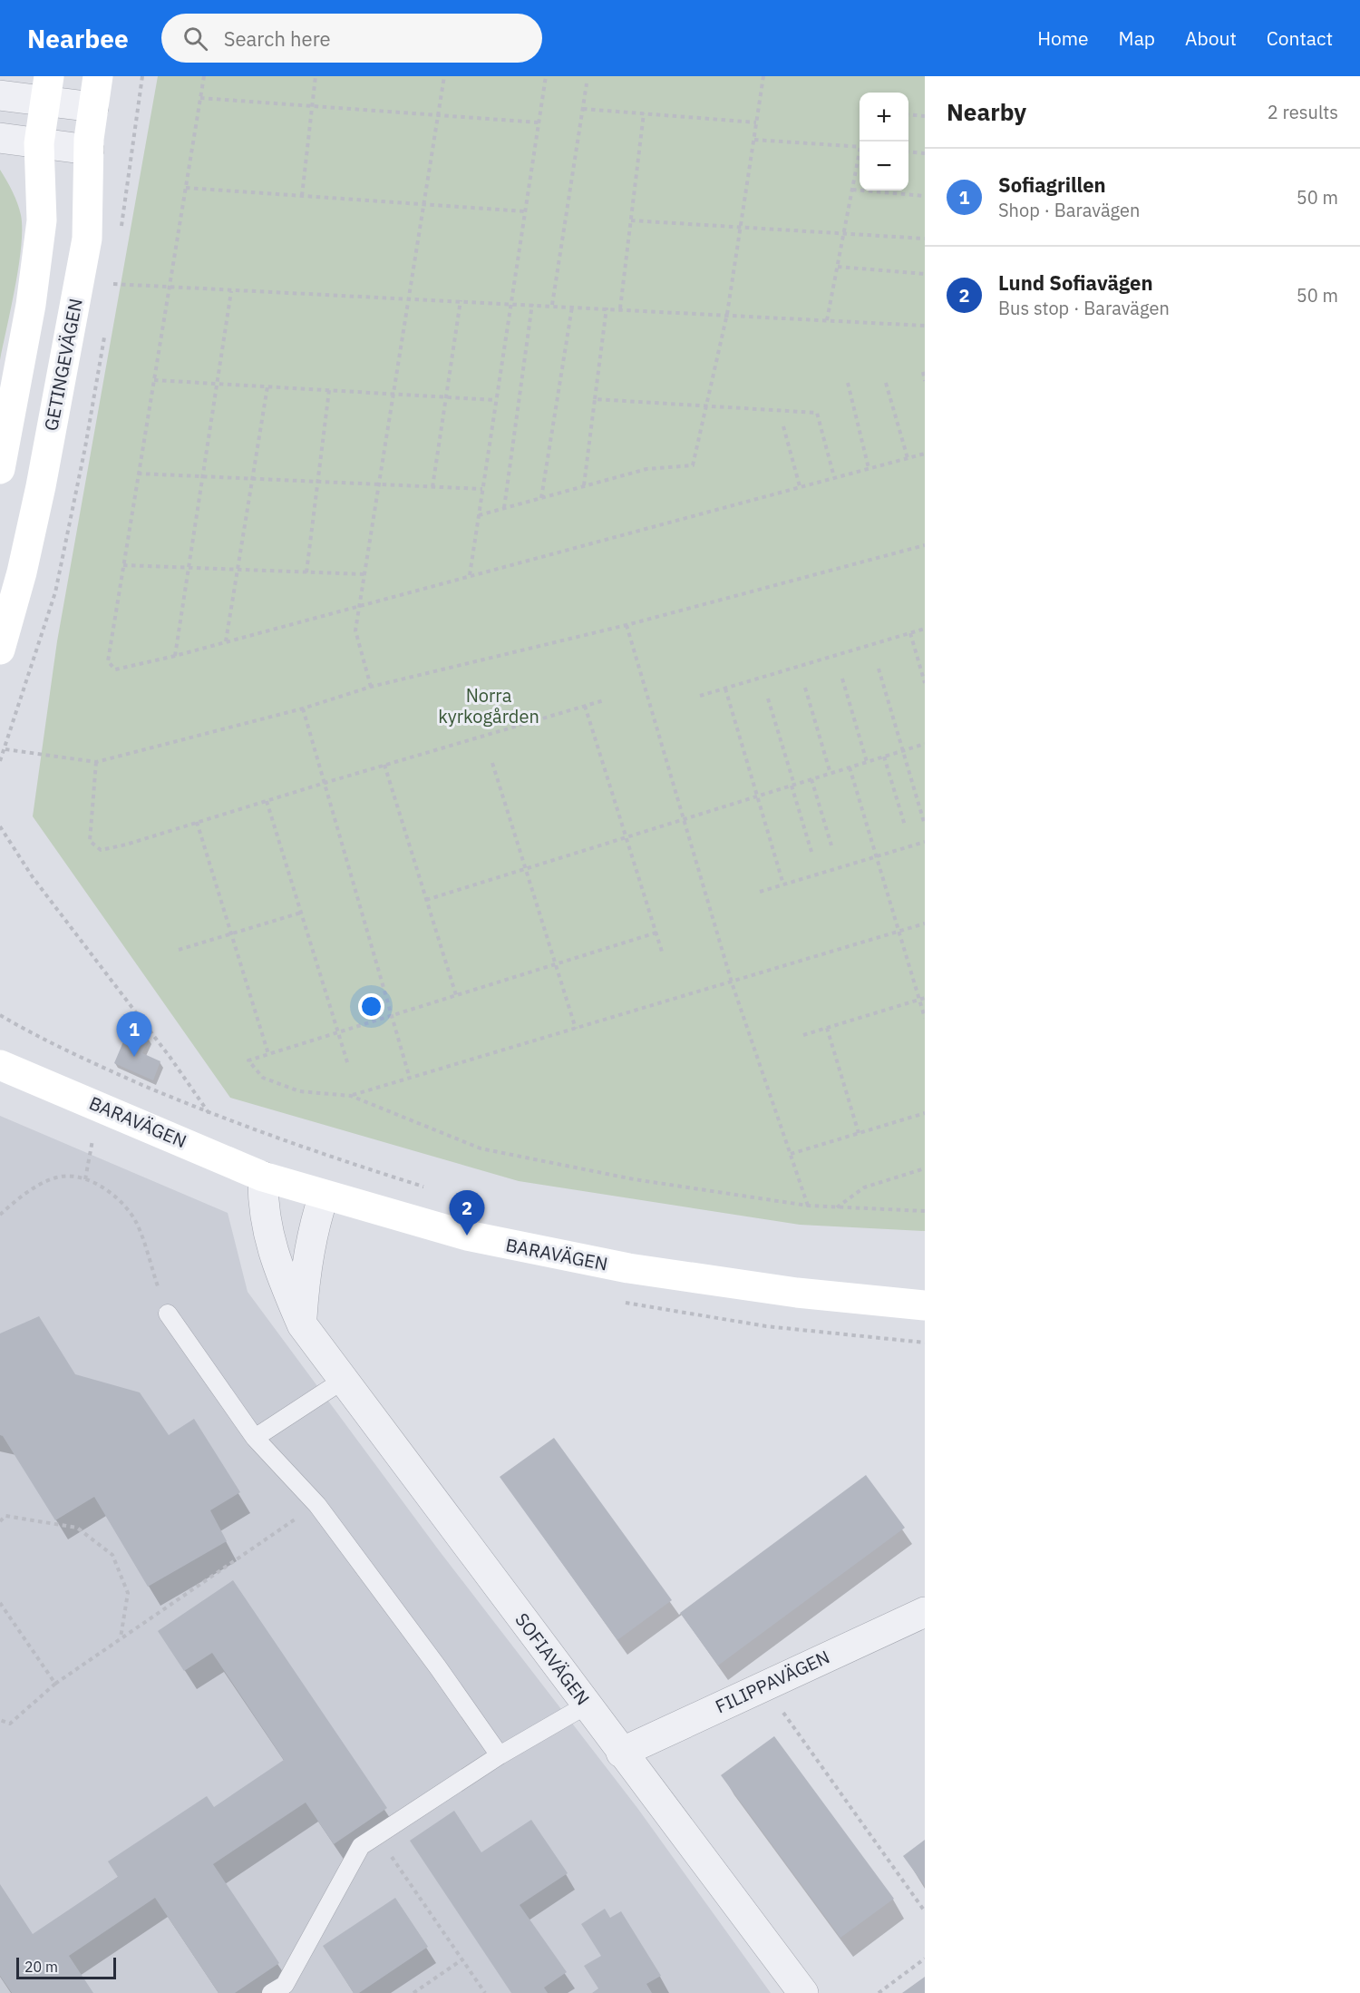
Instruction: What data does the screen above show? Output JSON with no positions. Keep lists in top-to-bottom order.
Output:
{
  "streets": {
    "street": [
      "GETINGEVÄGEN",
      "BARAVÄGEN",
      "SOFIAVÄGEN",
      "FILIPPAVÄGEN"
    ]
  },
  "crossings": [
    ["BARAVÄGEN", "SOFIAVÄGEN"],
    ["SOFIAVÄGEN", "FILIPPAVÄGEN"]
  ],
  "parks": ["Norra kyrkogården"],
  "scale_bar": "20 m",
  "page": {
    "header": "Nearbee",
    "search": "Search here",
    "nav": [
      "Home",
      "Map",
      "About",
      "Contact"
    ],
    "heading": ["Nearby", "2 results"],
    "map_buttons": ["+", "−"],
    "list": [
      {
        "mark": "1",
        "name": "Sofiagrillen",
        "note": "Shop · Baravägen",
        "value": "50 m"
      },
      {
        "mark": "2",
        "name": "Lund Sofiavägen",
        "note": "Bus stop · Baravägen",
        "value": "50 m"
      }
    ],
    "pins": ["1", "2"],
    "scale": "20 m"
  }
}
